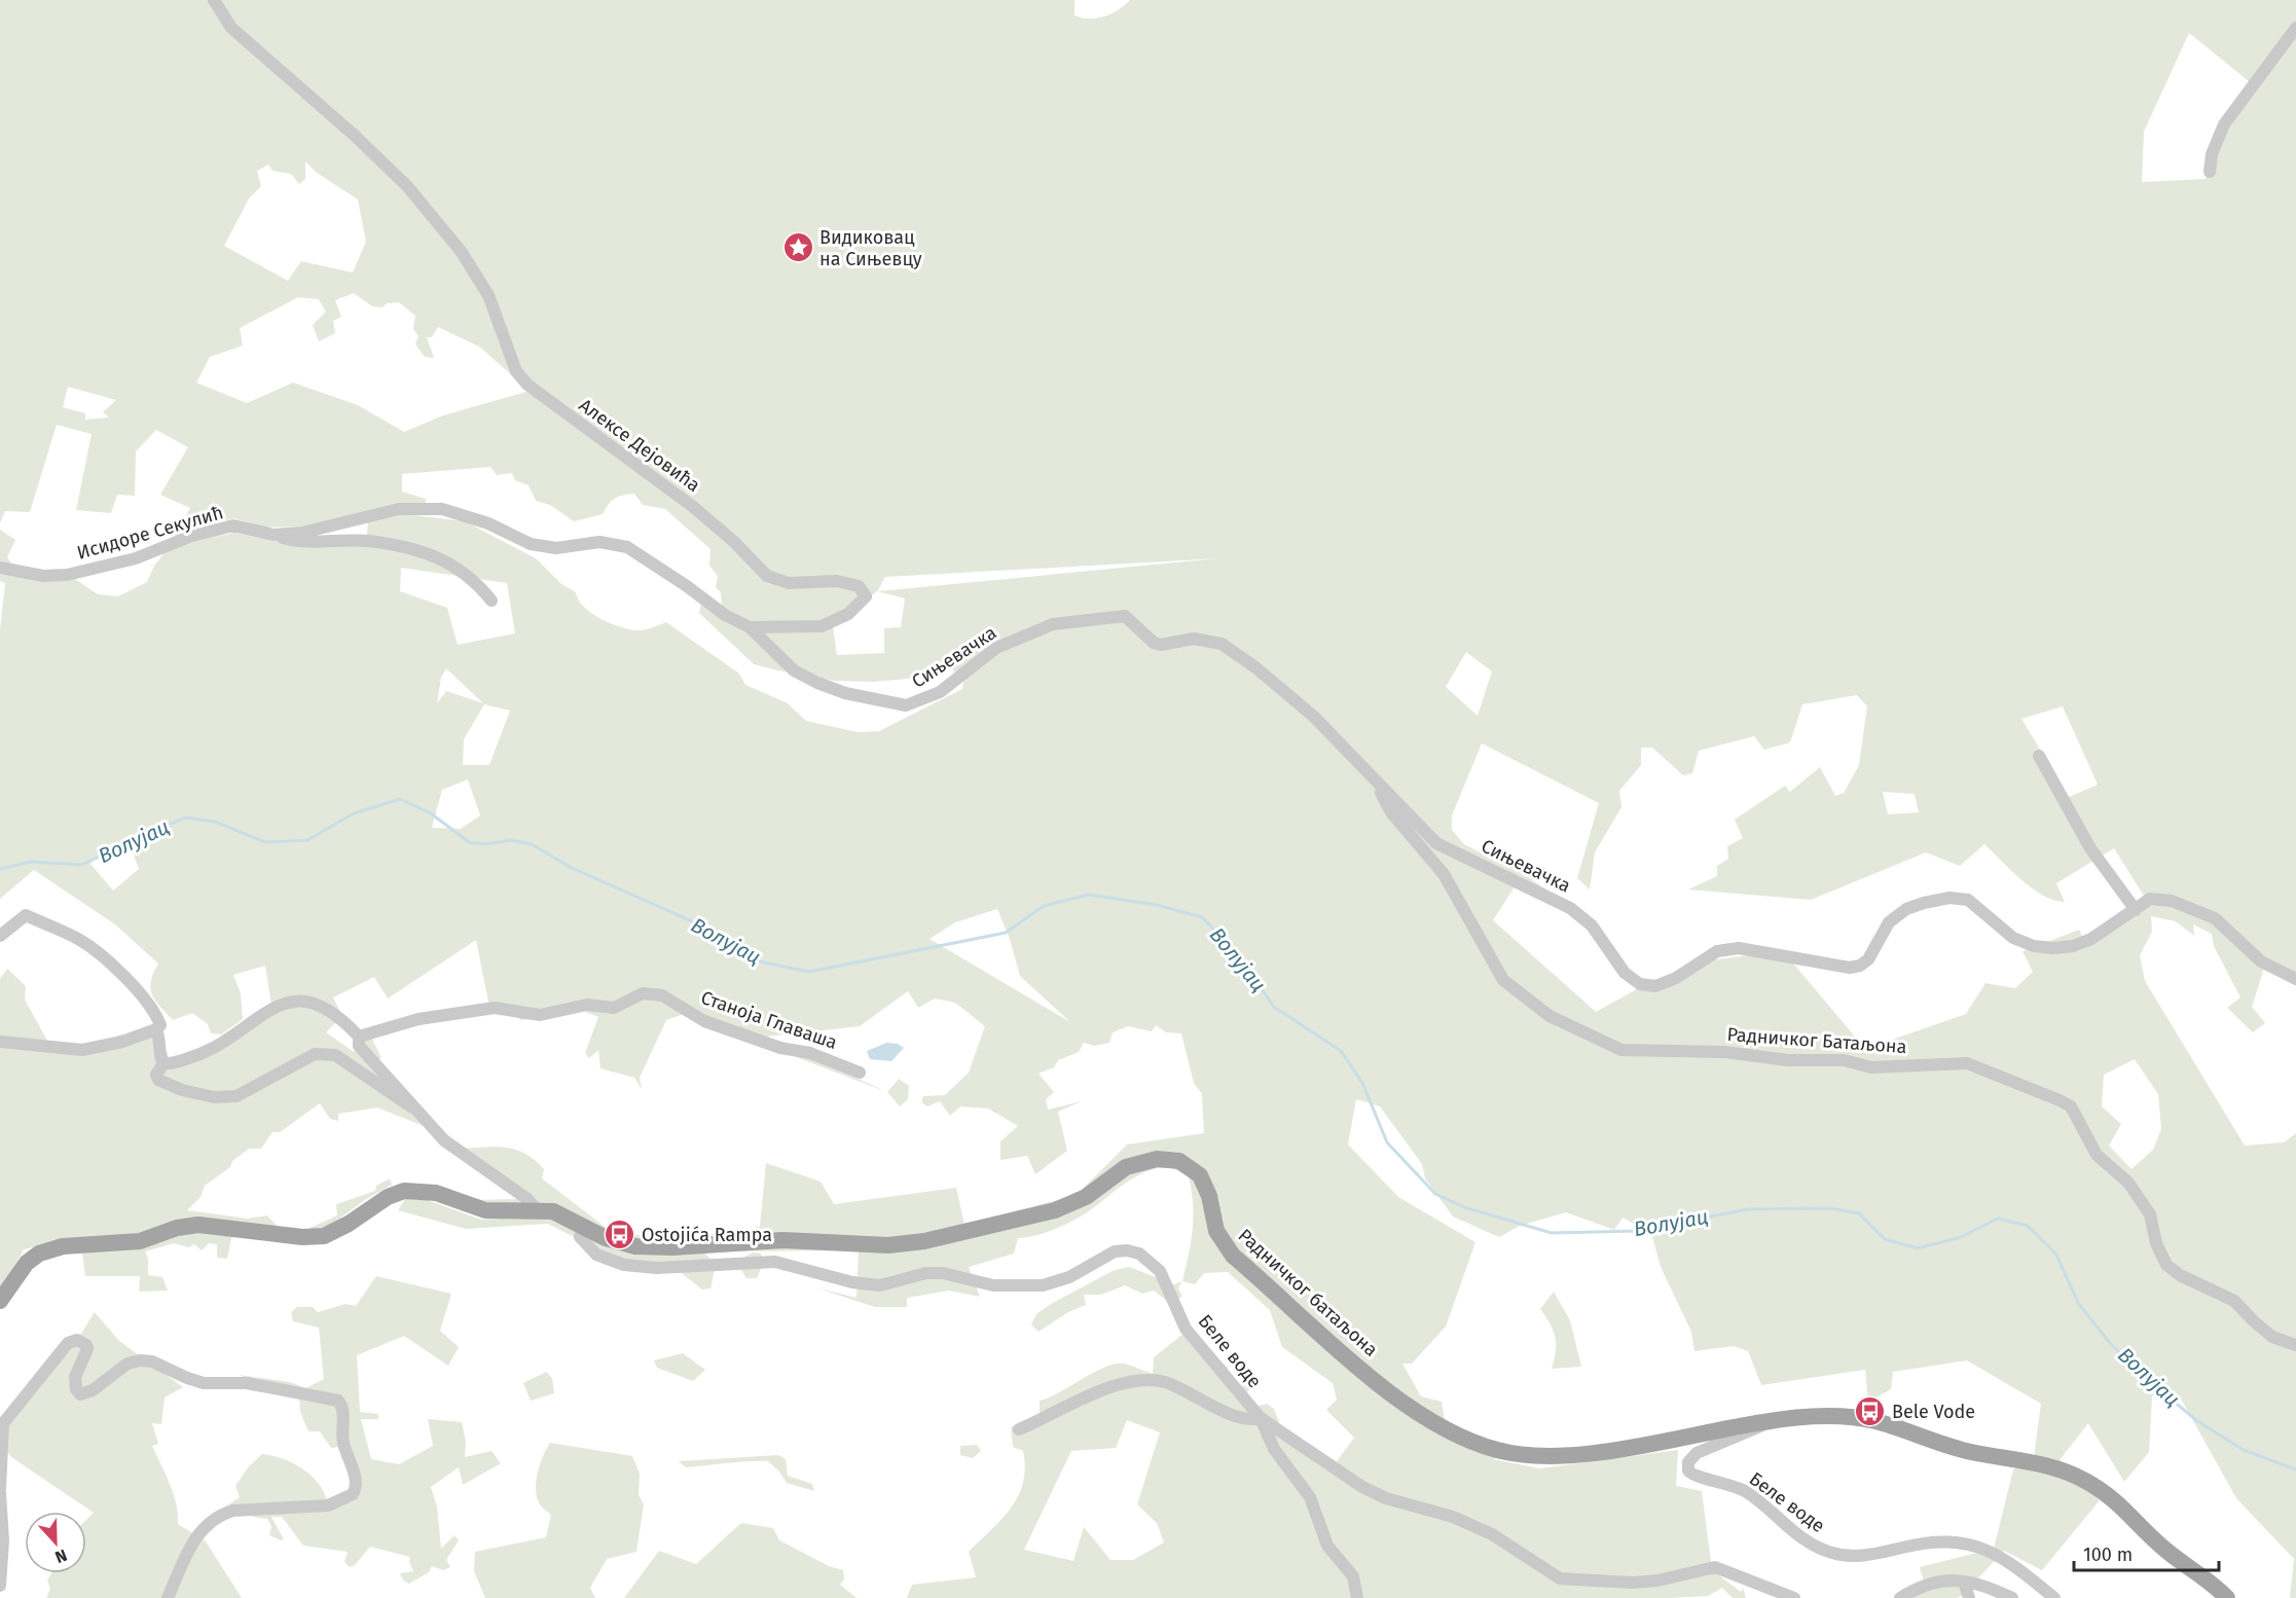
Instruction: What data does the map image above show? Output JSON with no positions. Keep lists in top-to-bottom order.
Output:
{
  "streets": {
    "main road": ["Радничког батаљона"],
    "street": [
      "Алексе Дејовића",
      "Исидоре Секулић",
      "Сињевачка",
      "Станоја Главаша",
      "Радничког Батаљона",
      "Беле воде"
    ]
  },
  "crossings": [
    ["Алексе Дејовића", "Исидоре Секулић"],
    ["Алексе Дејовића", "Сињевачка"],
    ["Сињевачка", "Радничког Батаљона"],
    ["Радничког батаљона", "Беле воде"]
  ],
  "water": ["Волујац"],
  "places": {
    "place": ["Видиковац на Сињевцу"],
    "bus stop": ["Ostojića Rampa", "Bele Vode"]
  },
  "scale_bar": "100 m",
  "north": "bottom"
}
